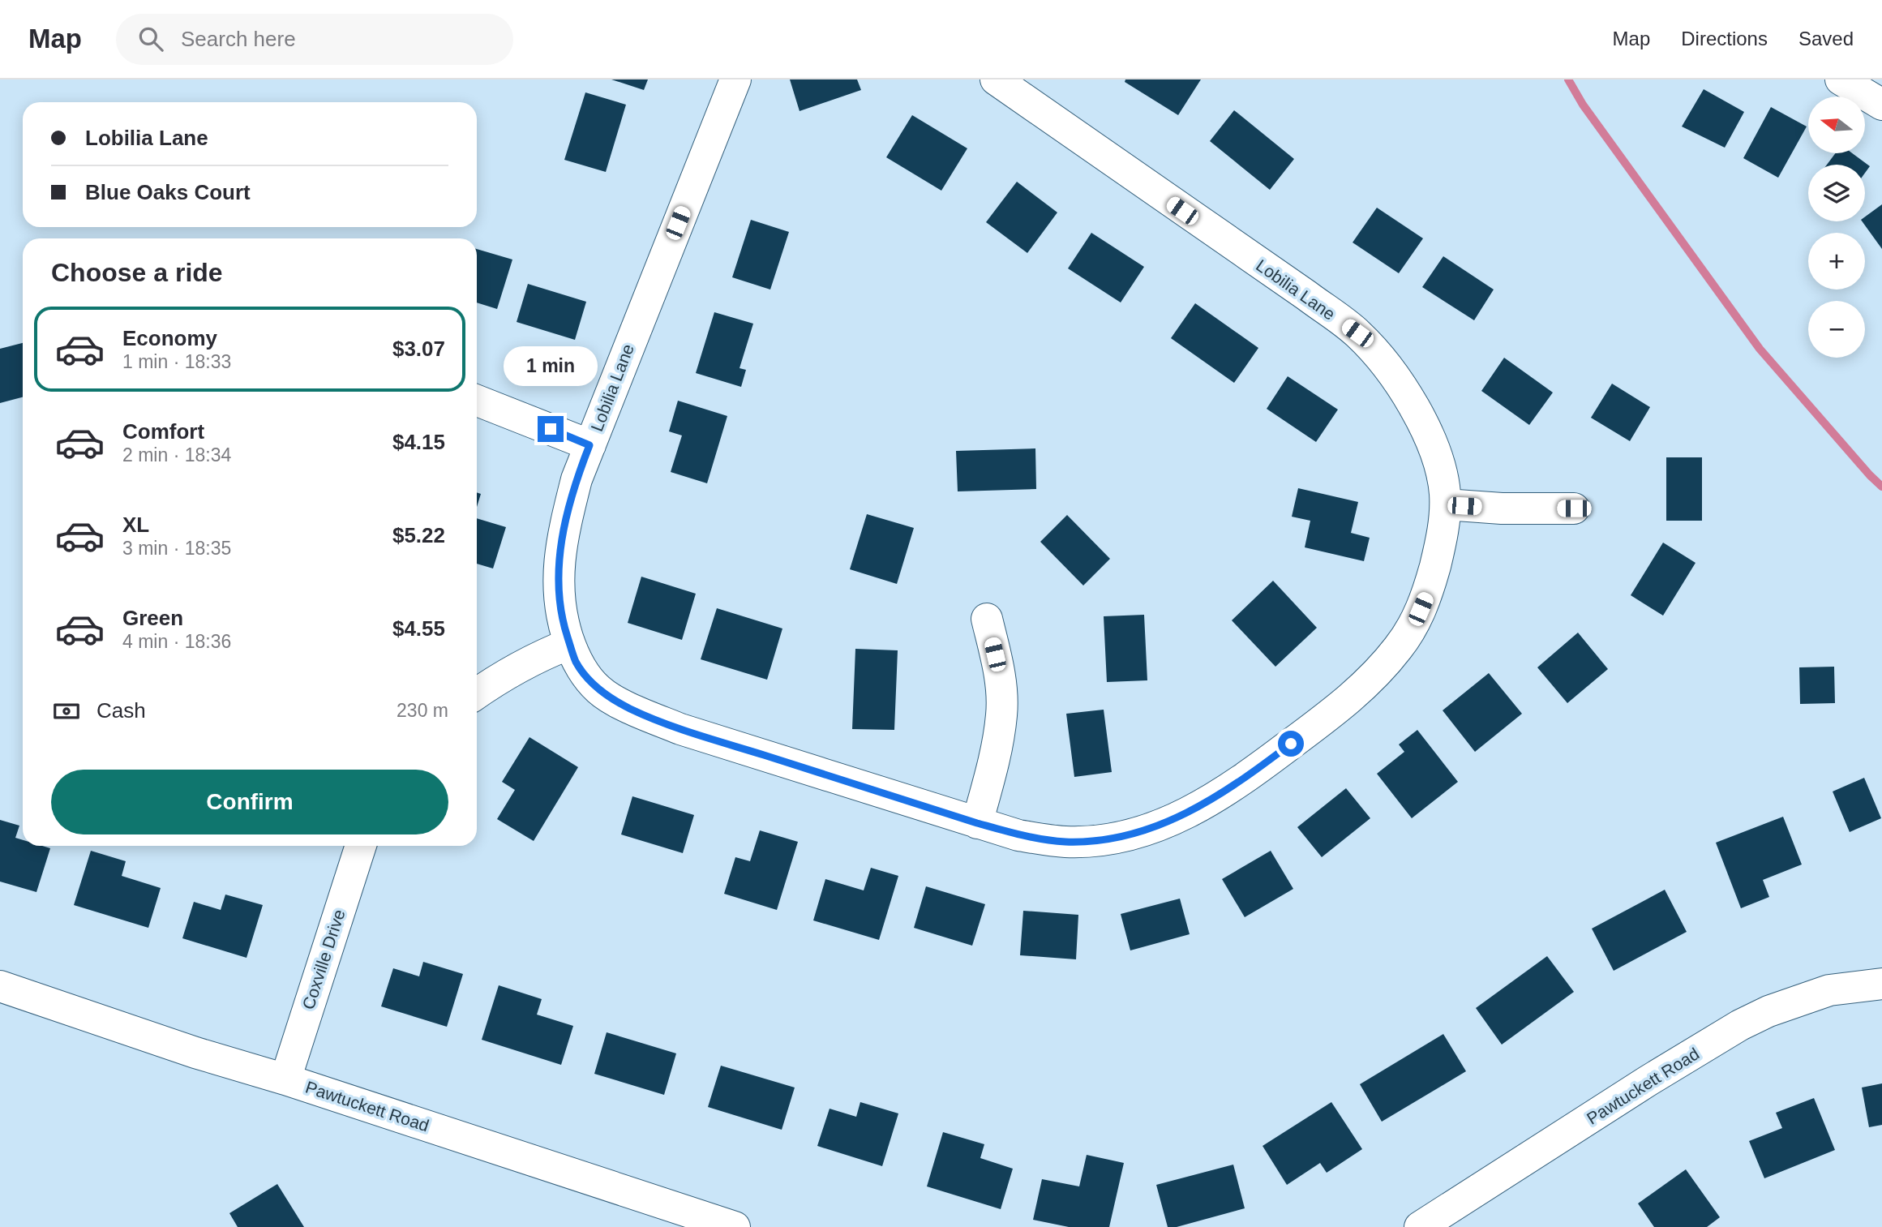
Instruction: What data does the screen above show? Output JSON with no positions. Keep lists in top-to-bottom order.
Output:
{
  "streets": {
    "street": ["Lobilia Lane", "Coxville Drive", "Pawtuckett Road"]
  },
  "crossings": [
    ["Coxville Drive", "Pawtuckett Road"]
  ],
  "north": "left",
  "page": {
    "header": "Map",
    "search": "Search here",
    "nav": ["Map", "Directions", "Saved"],
    "map_buttons": ["+", "−"],
    "banner": ["Lobilia Lane", "Blue Oaks Court"],
    "heading": "Choose a ride",
    "list": [
      {
        "name": "Economy",
        "note": "1 min · 18:33",
        "value": "$3.07"
      },
      {
        "name": "Comfort",
        "note": "2 min · 18:34",
        "value": "$4.15"
      },
      {
        "name": "XL",
        "note": "3 min · 18:35",
        "value": "$5.22"
      },
      {
        "name": "Green",
        "note": "4 min · 18:36",
        "value": "$4.55"
      }
    ],
    "bubble": "1 min",
    "pay": ["Cash", "230 m"],
    "buttons": "Confirm"
  }
}
